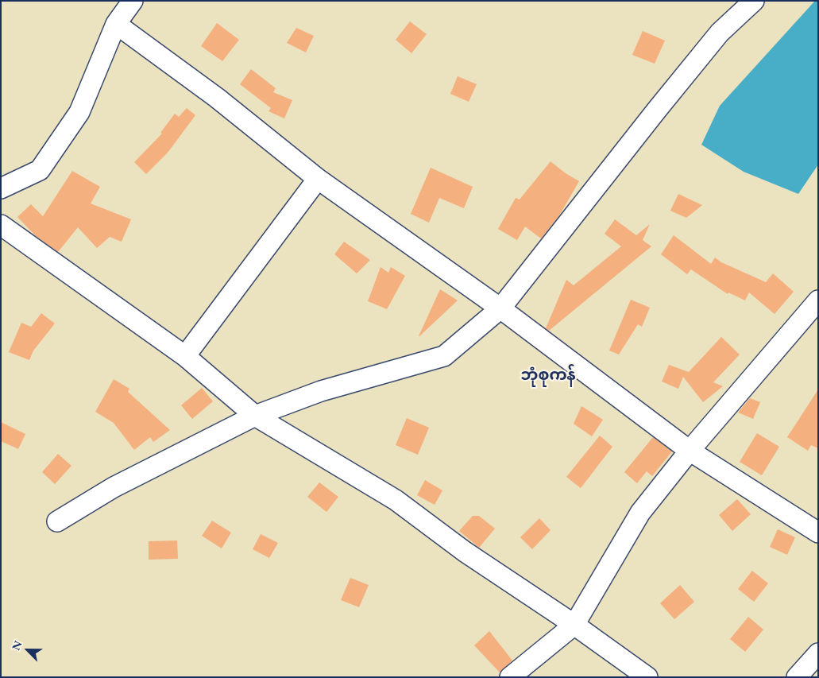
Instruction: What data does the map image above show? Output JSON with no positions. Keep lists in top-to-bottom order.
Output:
{
  "districts": ["ဘုံစုကန်"],
  "north": "top left"
}
